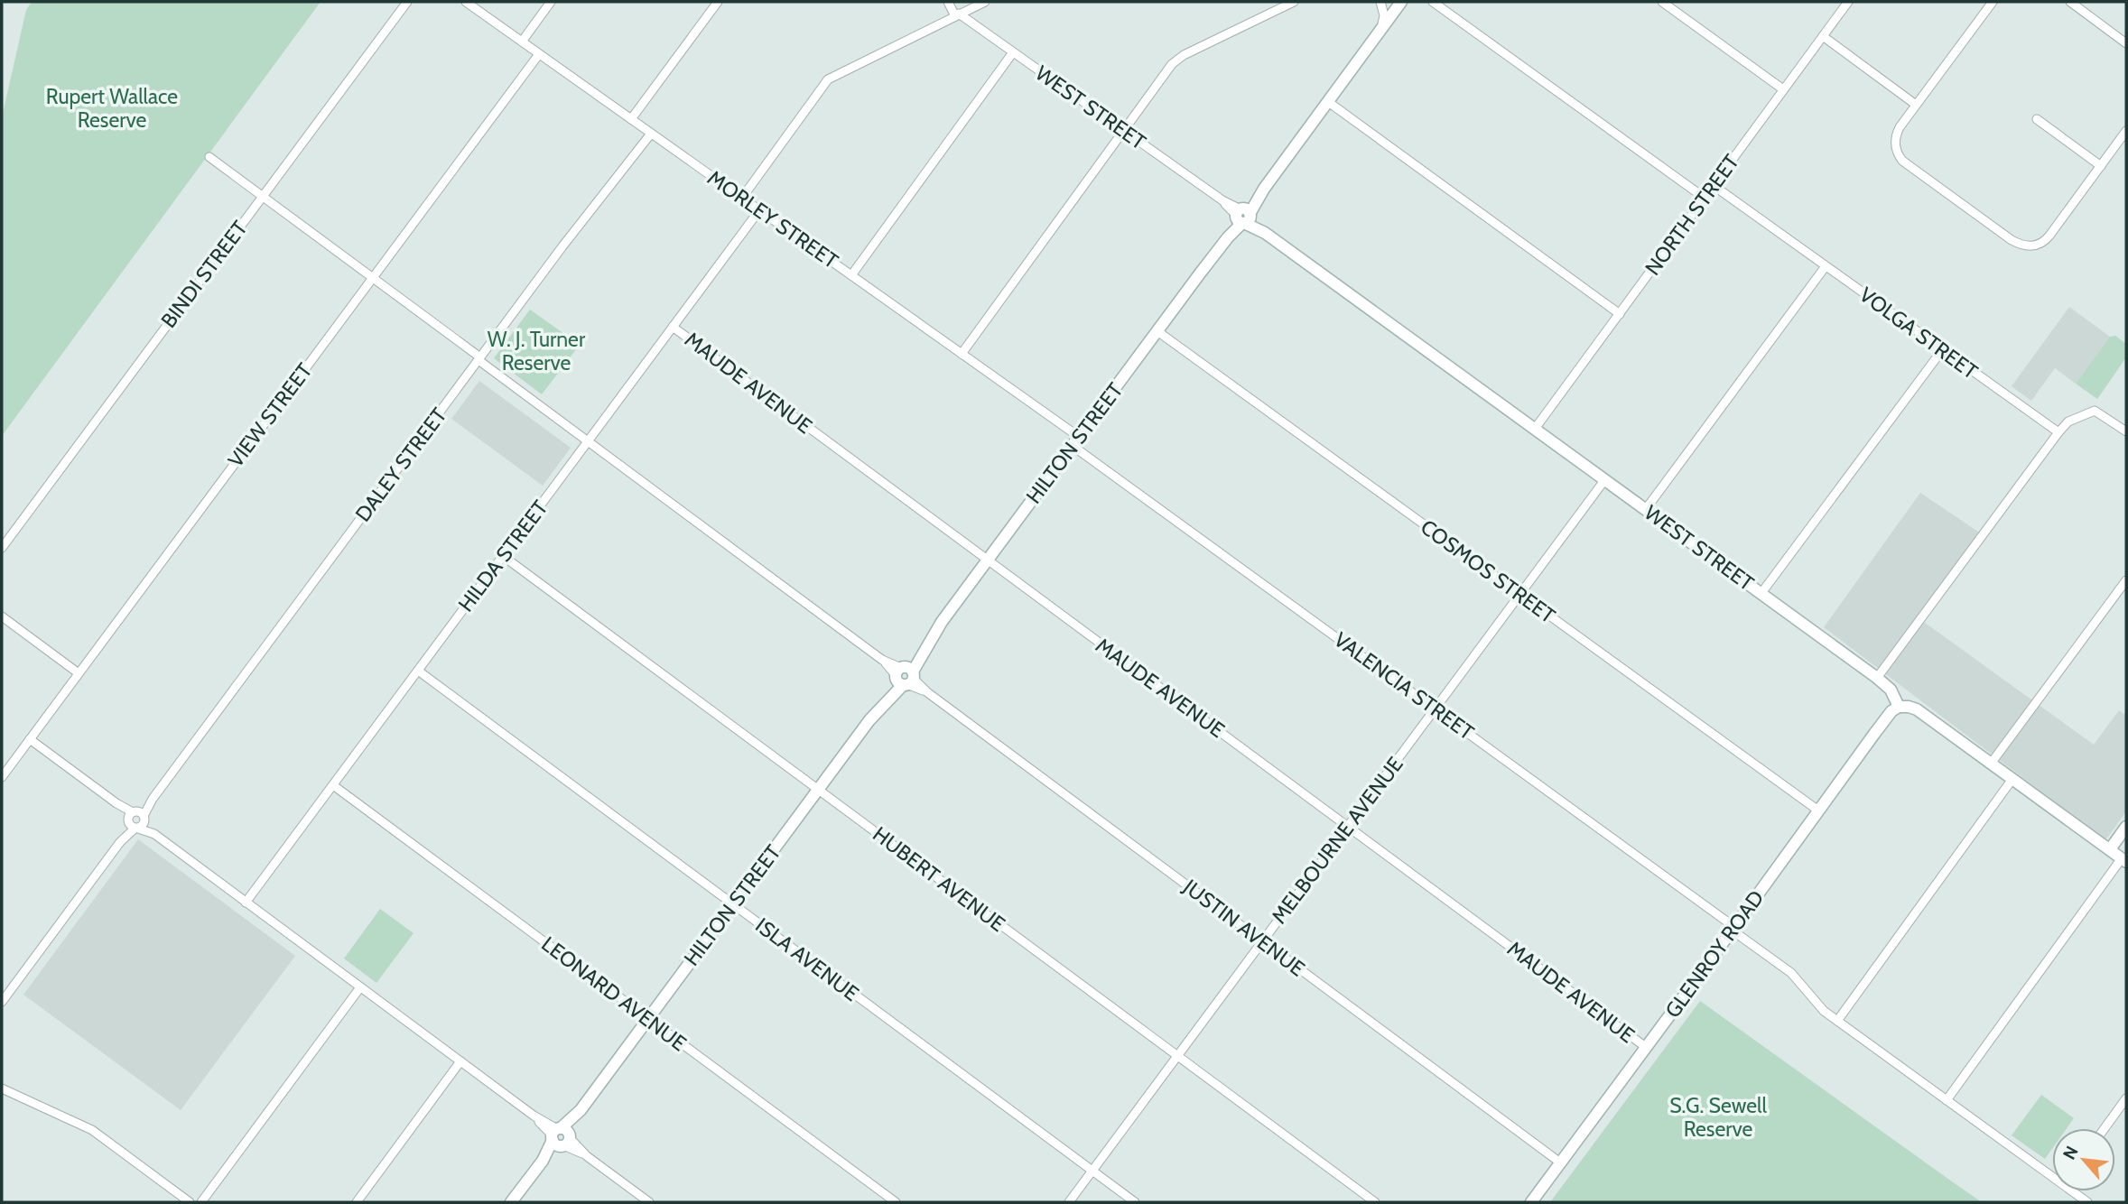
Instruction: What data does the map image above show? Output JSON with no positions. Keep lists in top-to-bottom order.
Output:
{
  "streets": {
    "street": [
      "WEST STREET",
      "NORTH STREET",
      "MORLEY STREET",
      "BINDI STREET",
      "VOLGA STREET",
      "MAUDE AVENUE",
      "VIEW STREET",
      "HILTON STREET",
      "DALEY STREET",
      "HILDA STREET",
      "COSMOS STREET",
      "VALENCIA STREET",
      "MELBOURNE AVENUE",
      "HUBERT AVENUE",
      "JUSTIN AVENUE",
      "GLENROY ROAD",
      "ISLA AVENUE",
      "LEONARD AVENUE"
    ]
  },
  "crossings": [
    ["WEST STREET", "NORTH STREET"],
    ["WEST STREET", "HILTON STREET"],
    ["WEST STREET", "MELBOURNE AVENUE"],
    ["WEST STREET", "GLENROY ROAD"],
    ["NORTH STREET", "VOLGA STREET"],
    ["MORLEY STREET", "VIEW STREET"],
    ["MORLEY STREET", "HILTON STREET"],
    ["MORLEY STREET", "DALEY STREET"],
    ["MORLEY STREET", "HILDA STREET"],
    ["MORLEY STREET", "VALENCIA STREET"],
    ["BINDI STREET", "JUSTIN AVENUE"],
    ["MAUDE AVENUE", "HILTON STREET"],
    ["MAUDE AVENUE", "HILDA STREET"],
    ["MAUDE AVENUE", "MELBOURNE AVENUE"],
    ["MAUDE AVENUE", "GLENROY ROAD"],
    ["VIEW STREET", "JUSTIN AVENUE"],
    ["HILTON STREET", "COSMOS STREET"],
    ["HILTON STREET", "VALENCIA STREET"],
    ["HILTON STREET", "HUBERT AVENUE"],
    ["HILTON STREET", "JUSTIN AVENUE"],
    ["HILTON STREET", "ISLA AVENUE"],
    ["HILTON STREET", "LEONARD AVENUE"],
    ["DALEY STREET", "JUSTIN AVENUE"],
    ["HILDA STREET", "HUBERT AVENUE"],
    ["HILDA STREET", "JUSTIN AVENUE"],
    ["HILDA STREET", "ISLA AVENUE"],
    ["HILDA STREET", "LEONARD AVENUE"],
    ["COSMOS STREET", "MELBOURNE AVENUE"],
    ["COSMOS STREET", "GLENROY ROAD"],
    ["VALENCIA STREET", "MELBOURNE AVENUE"],
    ["VALENCIA STREET", "GLENROY ROAD"],
    ["MELBOURNE AVENUE", "HUBERT AVENUE"],
    ["MELBOURNE AVENUE", "JUSTIN AVENUE"],
    ["MELBOURNE AVENUE", "ISLA AVENUE"],
    ["JUSTIN AVENUE", "GLENROY ROAD"]
  ],
  "parks": ["Rupert Wallace Reserve", "W. J. Turner Reserve", "S.G. Sewell Reserve"],
  "north": "top left"
}
